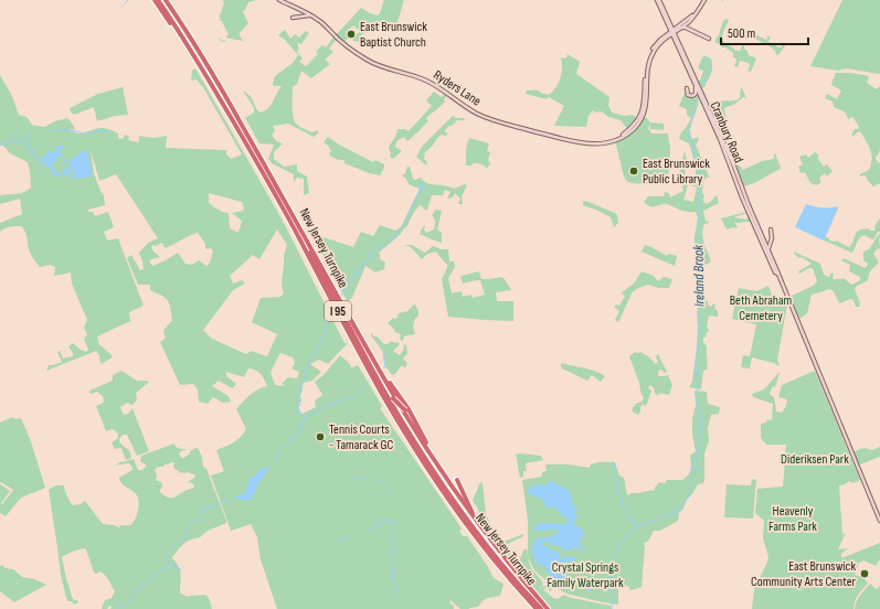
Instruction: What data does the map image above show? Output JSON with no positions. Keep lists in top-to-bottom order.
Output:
{
  "streets": {
    "highway": ["New Jersey Turnpike", "I 95"],
    "main road": ["Ryders Lane", "Cranbury Road"]
  },
  "crossings": [
    ["Ryders Lane", "Cranbury Road"]
  ],
  "water": ["Ireland Brook"],
  "parks": [
    "Beth Abraham Cemetery",
    "Dideriksen Park",
    "Heavenly Farms Park",
    "Crystal Springs Family Waterpark"
  ],
  "places": [
    "East Brunswick Baptist Church",
    "East Brunswick Public Library",
    "Tennis Courts - Tamarack GC",
    "East Brunswick Community Arts Center"
  ],
  "scale_bar": "500 m"
}
